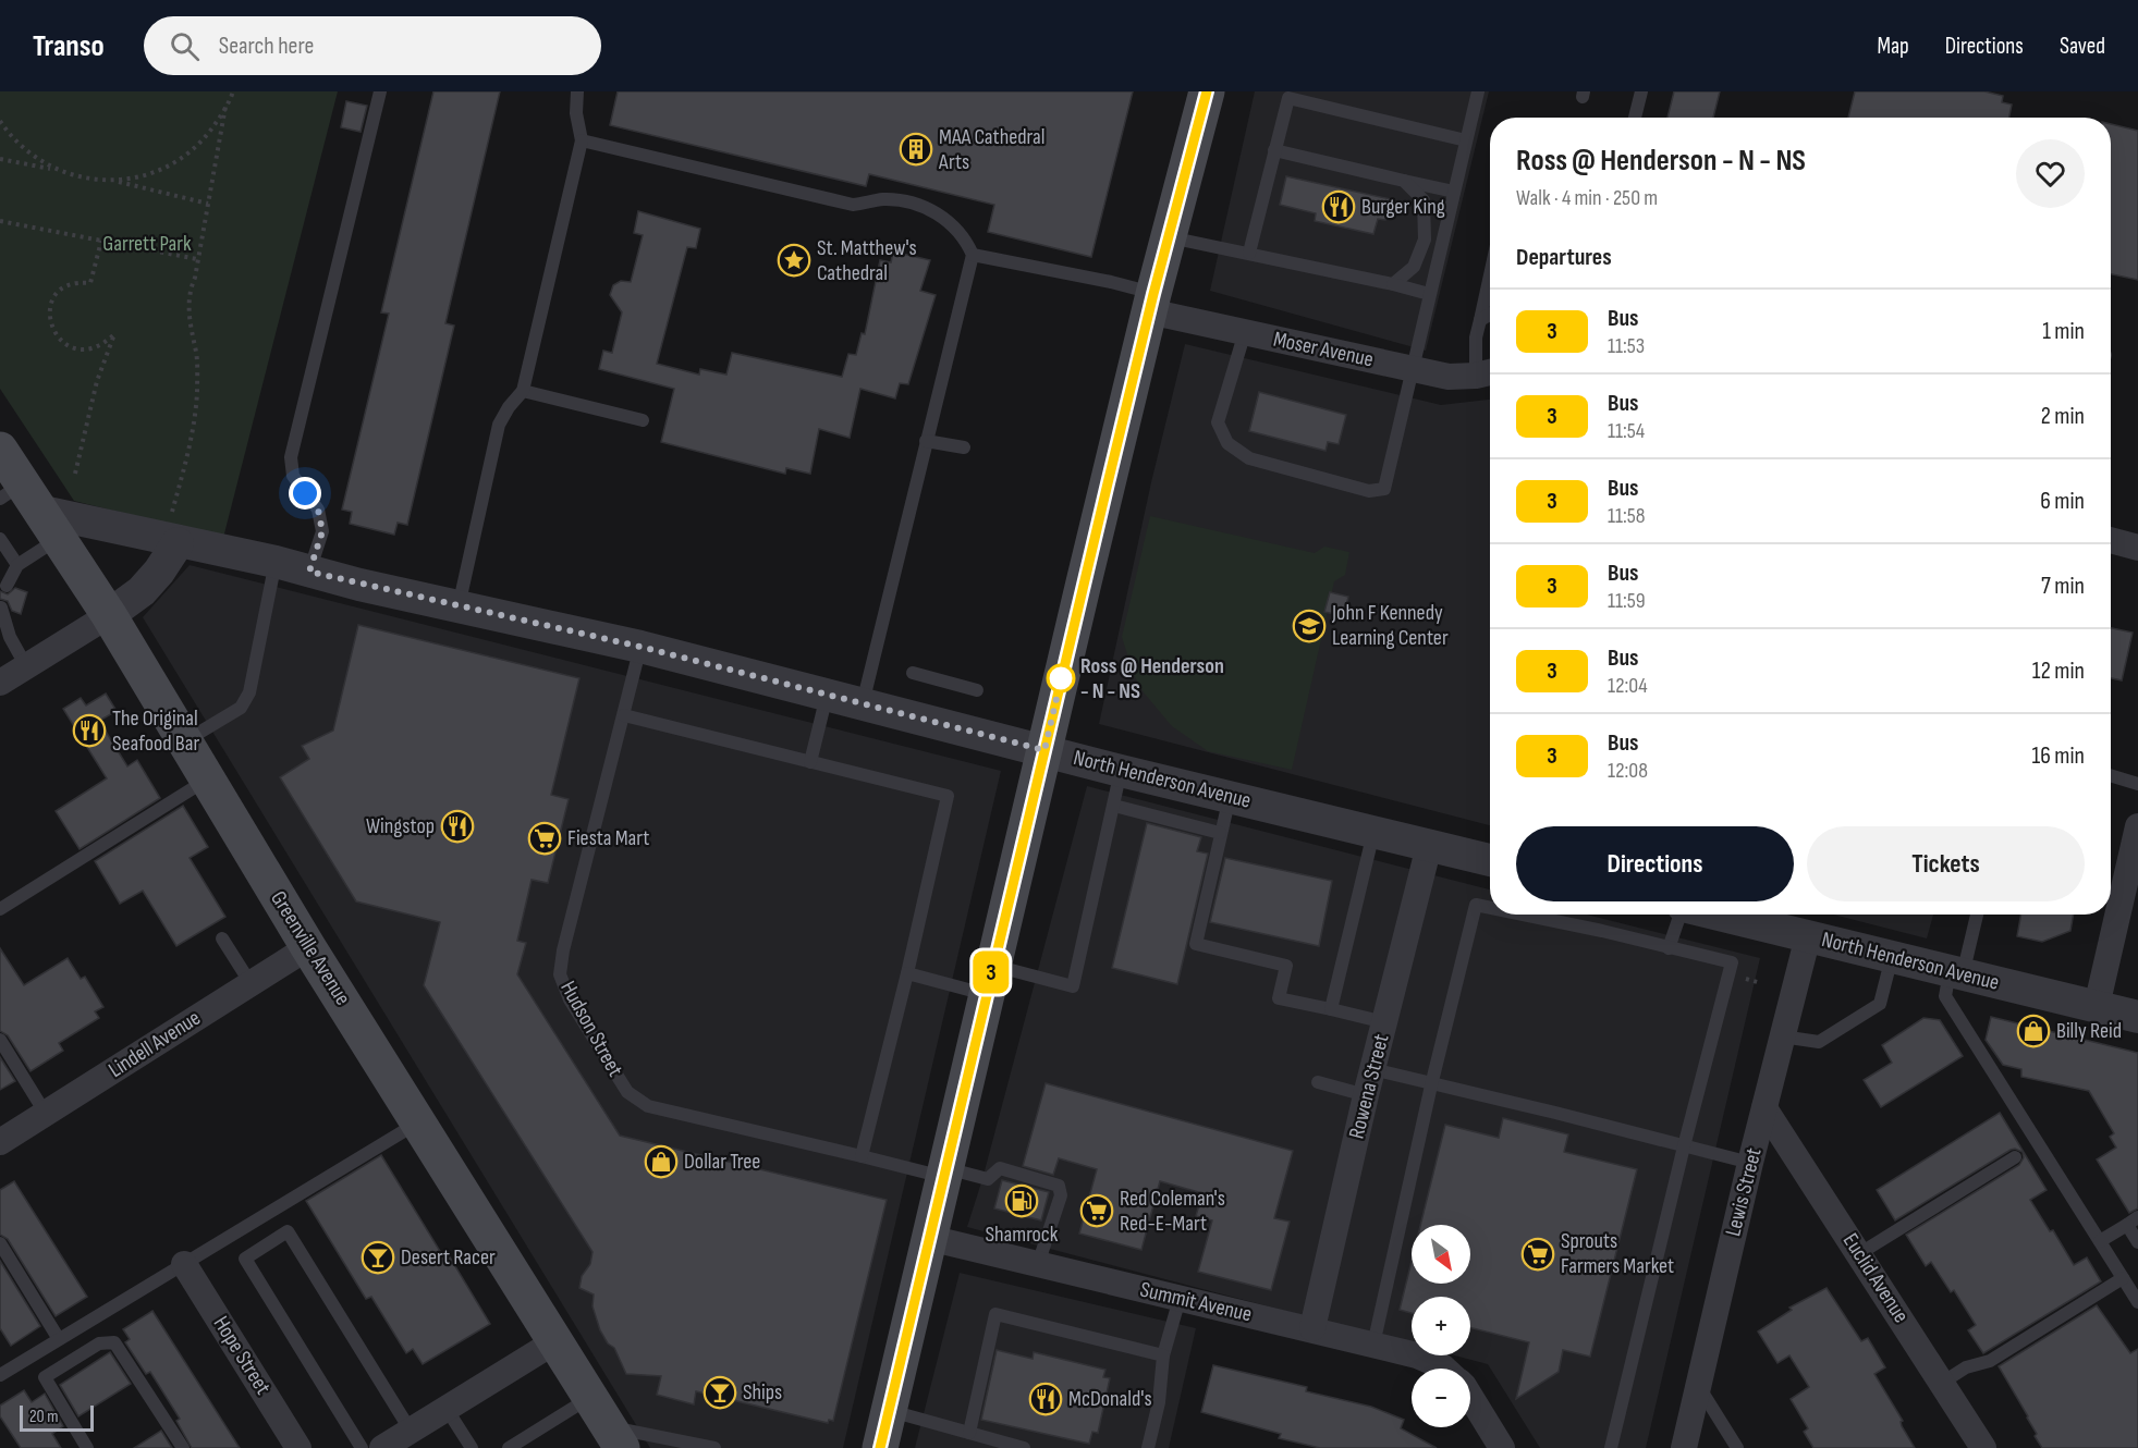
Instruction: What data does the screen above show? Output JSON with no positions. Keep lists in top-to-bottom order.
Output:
{
  "streets": {
    "main road": ["Greenville Avenue"],
    "street": [
      "Moser Avenue",
      "North Henderson Avenue",
      "Lindell Avenue",
      "Rowena Street",
      "Lewis Street",
      "Euclid Avenue",
      "Summit Avenue",
      "Hope Street"
    ],
    "lane": ["Hudson Street"]
  },
  "crossings": [
    ["North Henderson Avenue", "Greenville Avenue"],
    ["North Henderson Avenue", "Hudson Street"],
    ["North Henderson Avenue", "Rowena Street"],
    ["North Henderson Avenue", "Lewis Street"],
    ["Greenville Avenue", "Lindell Avenue"],
    ["Hudson Street", "Summit Avenue"],
    ["Rowena Street", "Summit Avenue"],
    ["Lewis Street", "Euclid Avenue"]
  ],
  "parks": ["Garrett Park"],
  "places": {
    "building": ["MAA Cathedral Arts"],
    "restaurant": [
      "Burger King",
      "The Original Seafood Bar",
      "Wingstop",
      "McDonald's"
    ],
    "place": ["St. Matthew's Cathedral"],
    "school or university": ["John F Kennedy Learning Center"],
    "other": ["Ross @ Henderson - N - NS"],
    "supermarket": ["Fiesta Mart", "Red Coleman's Red-E-Mart", "Sprouts Farmers Market"],
    "shop": ["Billy Reid", "Dollar Tree"],
    "fuel station": ["Shamrock"],
    "bar": ["Desert Racer", "Ships"]
  },
  "lines": ["bus line 3"],
  "scale_bar": "20 m",
  "north": "bottom right",
  "page": {
    "header": "Transo",
    "search": "Search here",
    "nav": ["Map", "Directions", "Saved"],
    "on_map": "3",
    "heading": [
      ["Ross @ Henderson - N - NS", "Walk · 4 min · 250 m"],
      "Departures"
    ],
    "list": [
      {
        "mark": "3",
        "name": "Bus",
        "note": "11:53",
        "value": "1 min"
      },
      {
        "mark": "3",
        "name": "Bus",
        "note": "11:54",
        "value": "2 min"
      },
      {
        "mark": "3",
        "name": "Bus",
        "note": "11:58",
        "value": "6 min"
      },
      {
        "mark": "3",
        "name": "Bus",
        "note": "11:59",
        "value": "7 min"
      },
      {
        "mark": "3",
        "name": "Bus",
        "note": "12:04",
        "value": "12 min"
      },
      {
        "mark": "3",
        "name": "Bus",
        "note": "12:08",
        "value": "16 min"
      }
    ],
    "buttons": ["Directions", "Tickets"],
    "map_buttons": ["+", "−"],
    "scale": "20 m"
  }
}
